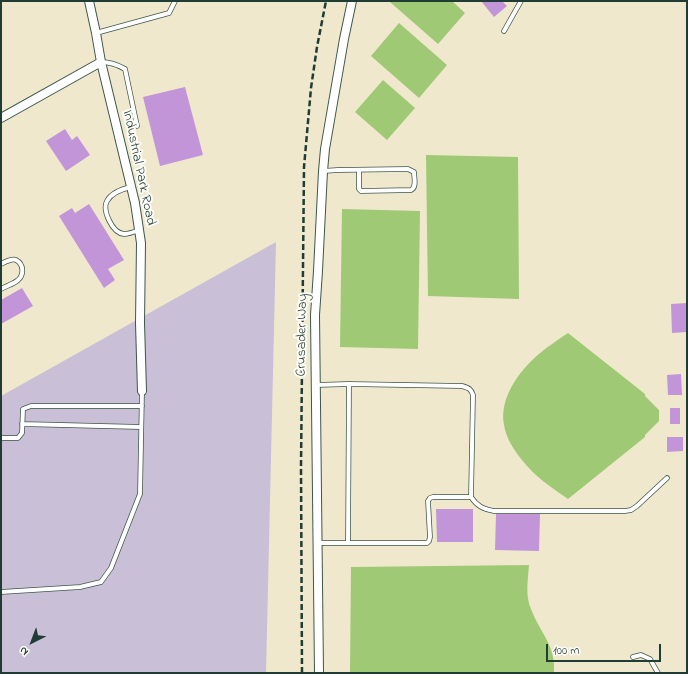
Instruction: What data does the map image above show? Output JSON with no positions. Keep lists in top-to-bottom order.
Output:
{
  "streets": {
    "street": ["Industrial Park Road", "Crusader Way"]
  },
  "scale_bar": "100 m",
  "north": "bottom left"
}
